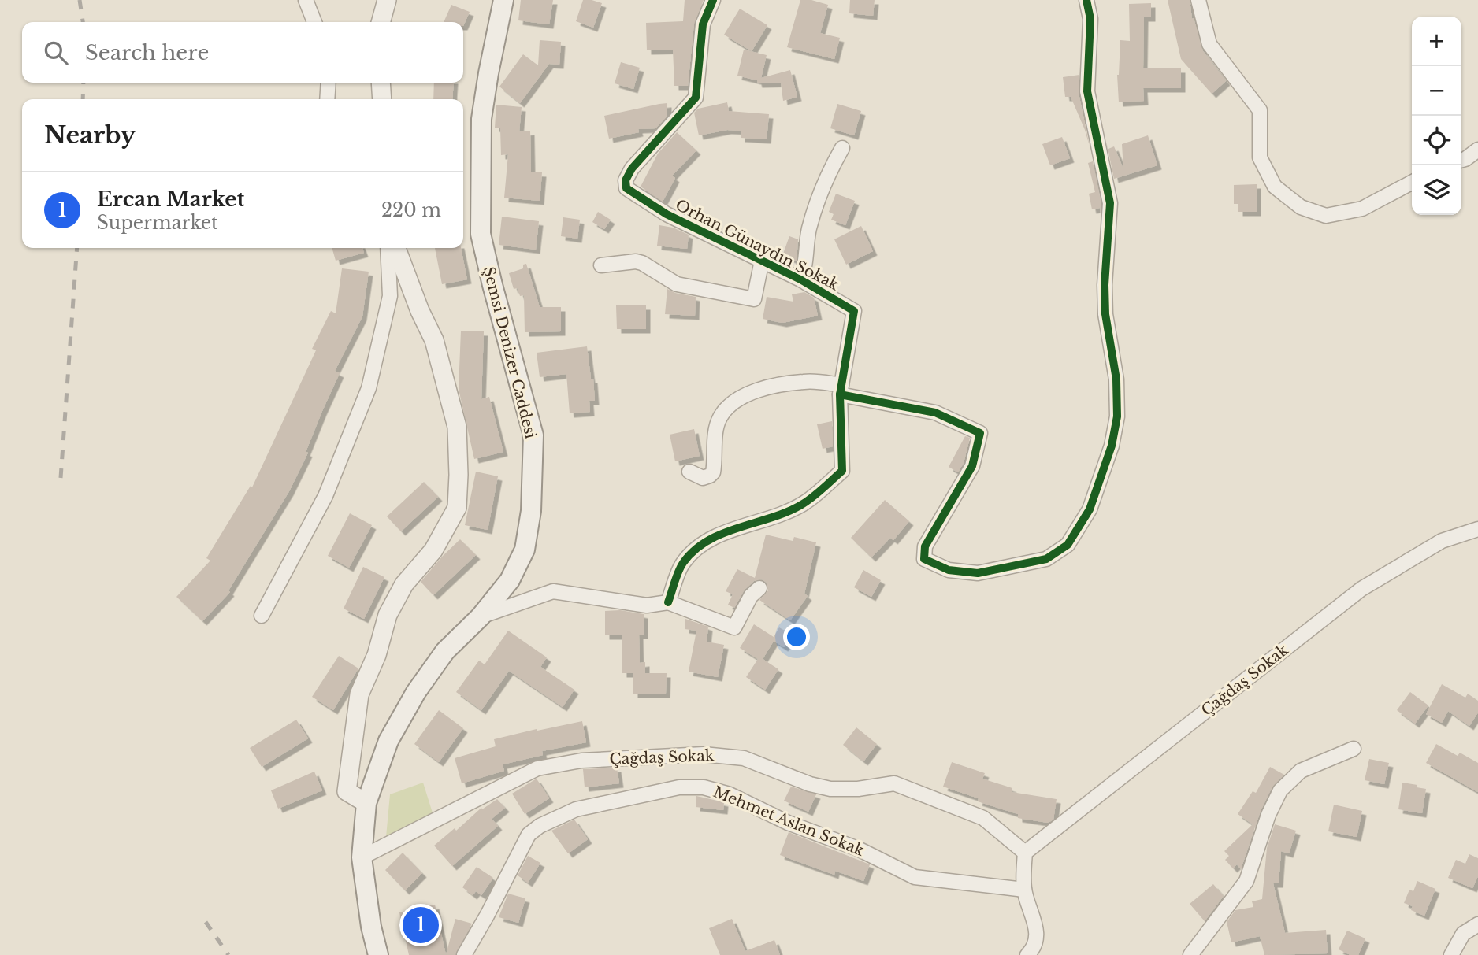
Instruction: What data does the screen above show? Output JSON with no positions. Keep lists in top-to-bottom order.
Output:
{
  "streets": {
    "main road": ["Şemsi Denizer Caddesi"],
    "street": ["Orhan Günaydın Sokak", "Çağdaş Sokak", "Mehmet Aslan Sokak"]
  },
  "crossings": [
    ["Şemsi Denizer Caddesi", "Çağdaş Sokak"]
  ],
  "page": {
    "map_buttons": ["+", "−"],
    "search": "Search here",
    "heading": "Nearby",
    "list": [
      {
        "mark": "1",
        "name": "Ercan Market",
        "note": "Supermarket",
        "value": "220 m"
      }
    ],
    "pins": "1"
  }
}
